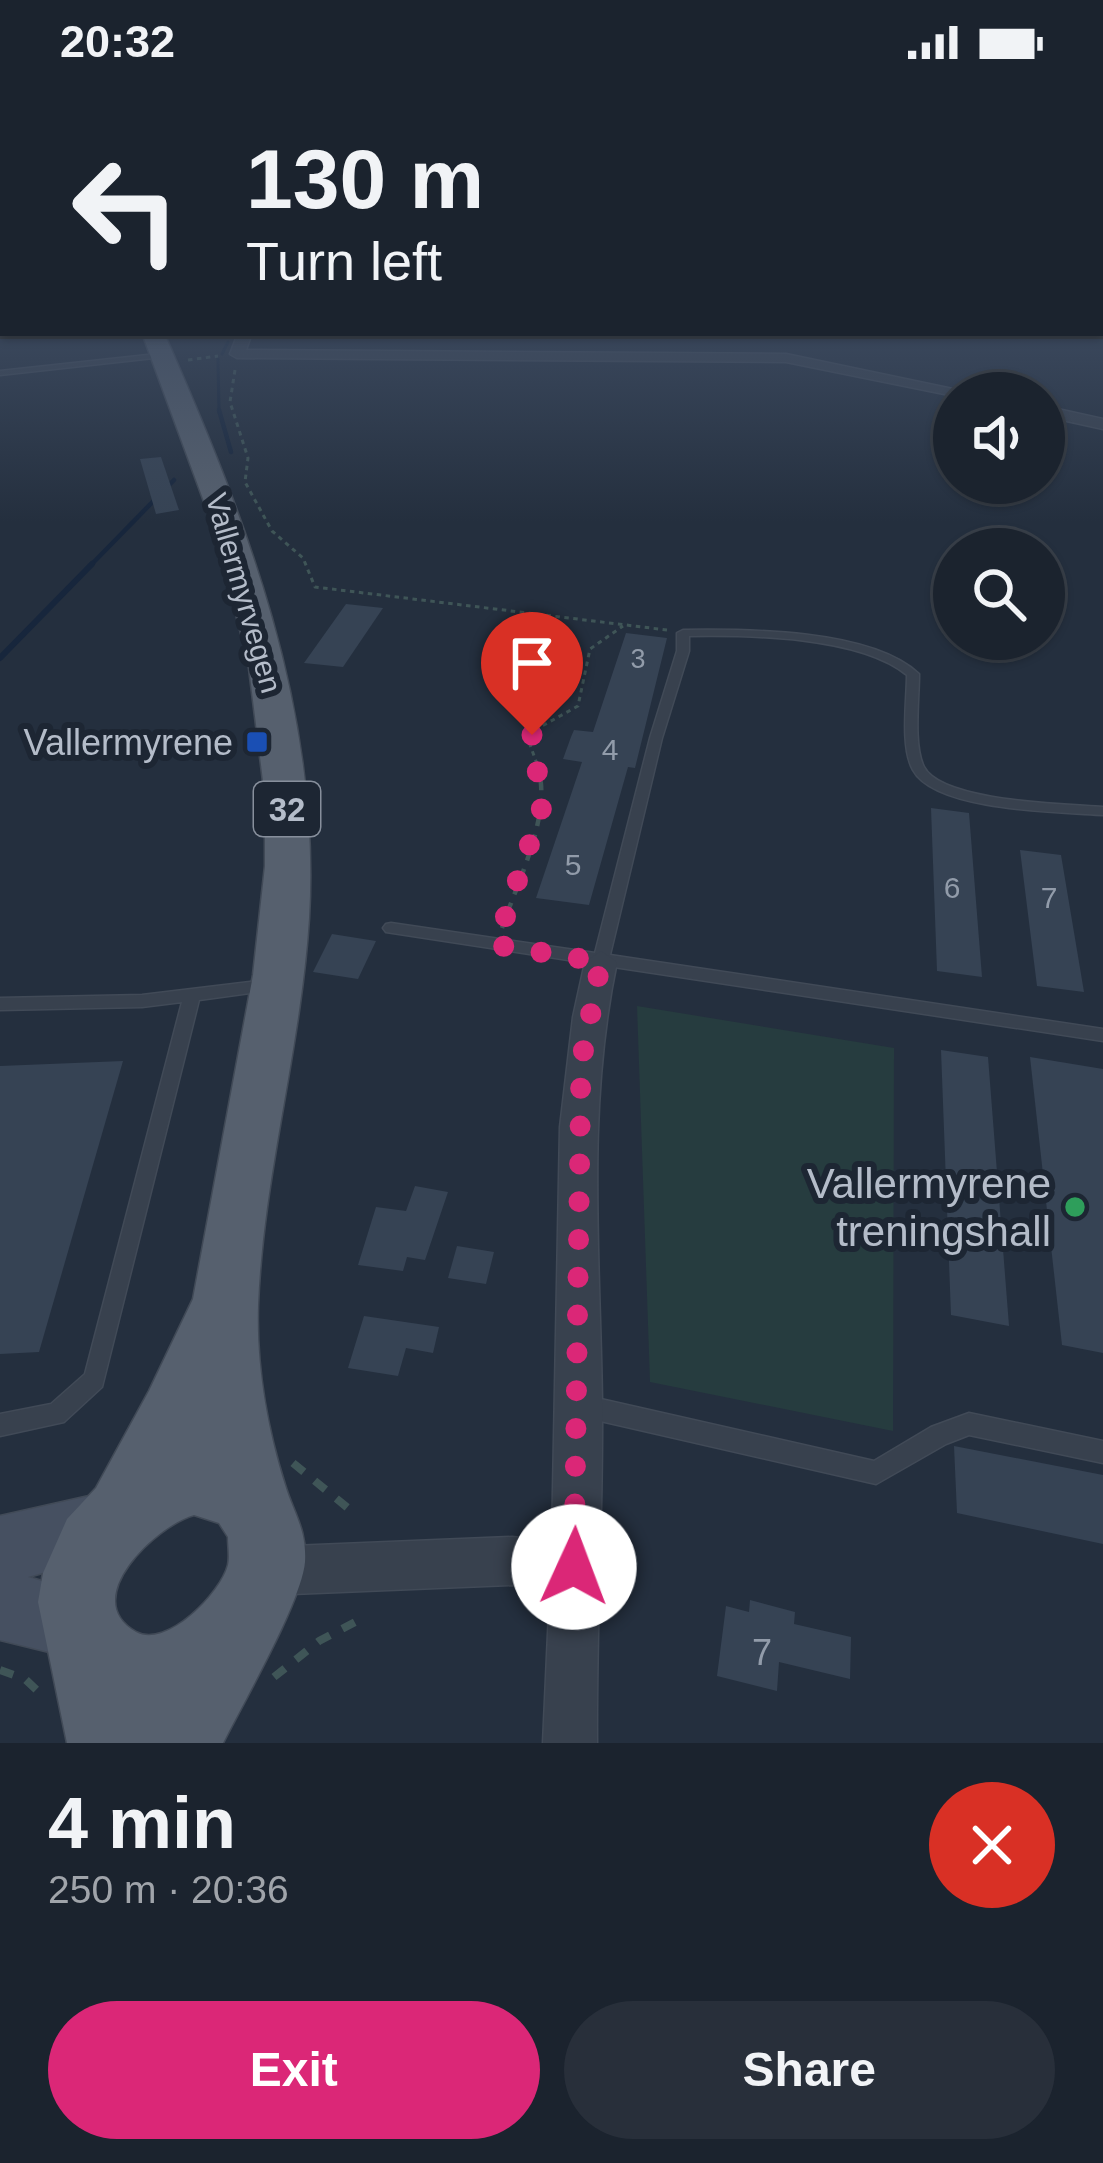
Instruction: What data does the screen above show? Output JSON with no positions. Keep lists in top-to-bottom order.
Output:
{
  "streets": {
    "main road": ["Vallermyrvegen", "32"]
  },
  "places": {
    "transit": ["Vallermyrene"],
    "other": ["Vallermyrene treningshall"]
  },
  "house_numbers": [
    "3",
    "4",
    "5",
    "6",
    "7",
    "7"
  ],
  "page": {
    "status": "20:32",
    "turn": ["130 m", "Turn left"],
    "heading": ["4 min", "250 m · 20:36"],
    "buttons": ["Exit", "Share"]
  }
}
